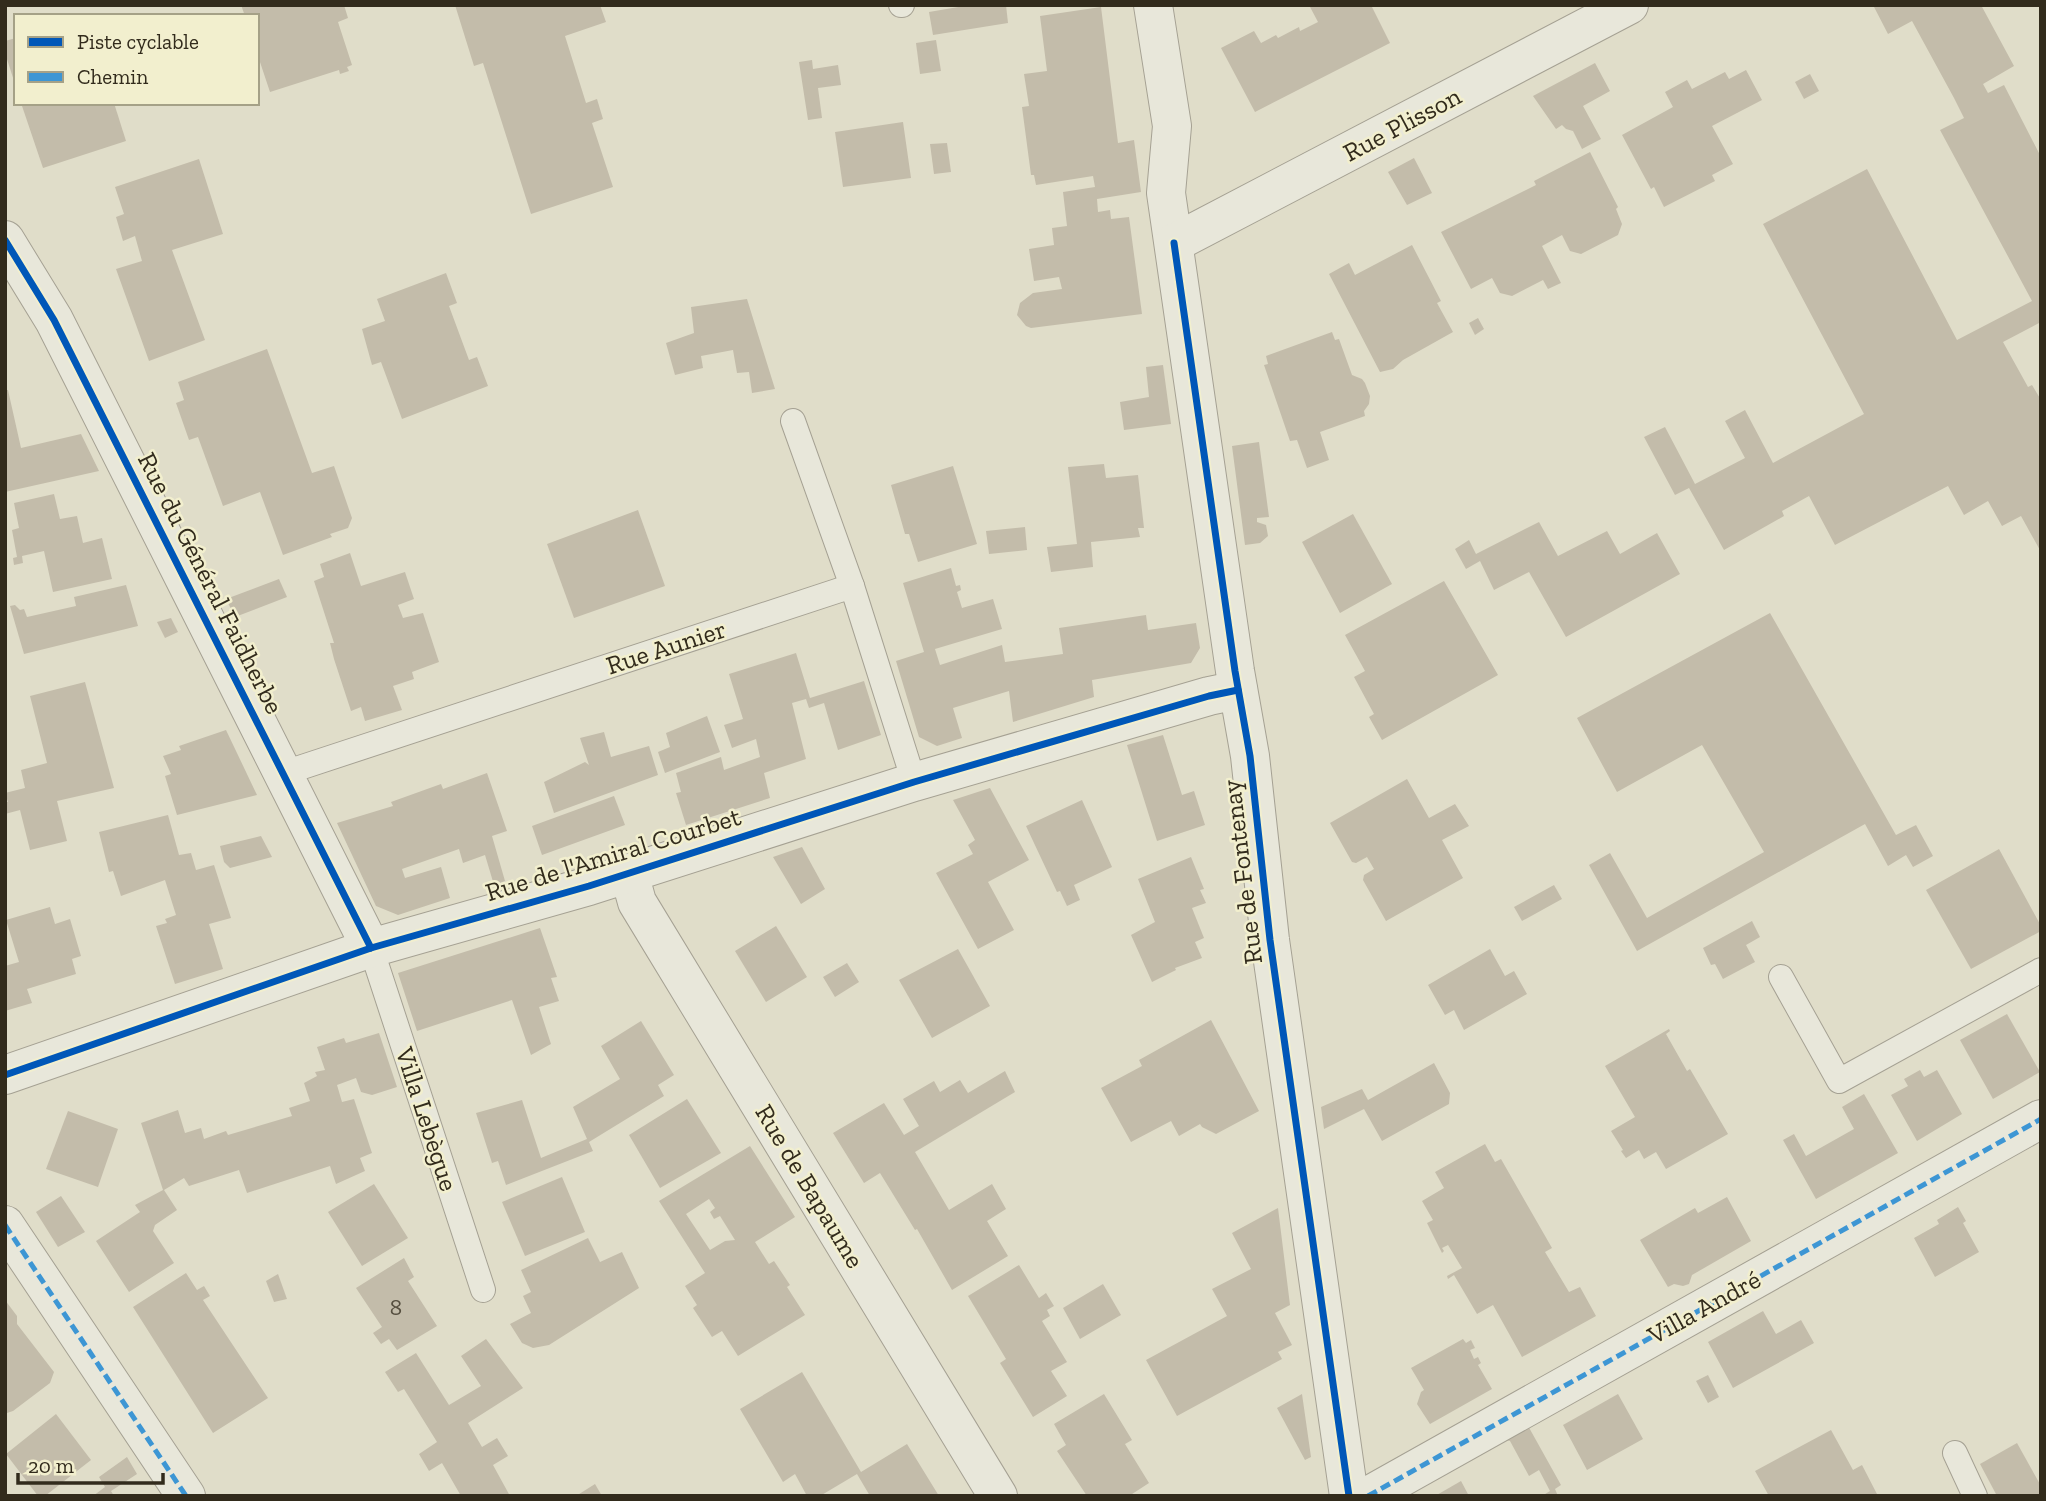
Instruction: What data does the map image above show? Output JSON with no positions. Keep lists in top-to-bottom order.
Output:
{
  "streets": {
    "street": [
      "Rue Plisson",
      "Rue du Général Faidherbe",
      "Rue de l'Amiral Courbet",
      "Rue de Fontenay",
      "Rue de Bapaume",
      "Villa André"
    ],
    "lane": ["Rue Aunier", "Villa Lebègue"]
  },
  "crossings": [
    ["Rue Plisson", "Rue de Fontenay"],
    ["Rue du Général Faidherbe", "Rue Aunier"],
    ["Rue du Général Faidherbe", "Rue de l'Amiral Courbet"],
    ["Rue du Général Faidherbe", "Villa Lebègue"],
    ["Rue de l'Amiral Courbet", "Rue de Fontenay"],
    ["Rue de l'Amiral Courbet", "Villa Lebègue"],
    ["Rue de l'Amiral Courbet", "Rue de Bapaume"]
  ],
  "house_numbers": ["8"],
  "legend": ["Piste cyclable", "Chemin"],
  "scale_bar": "20 m"
}
